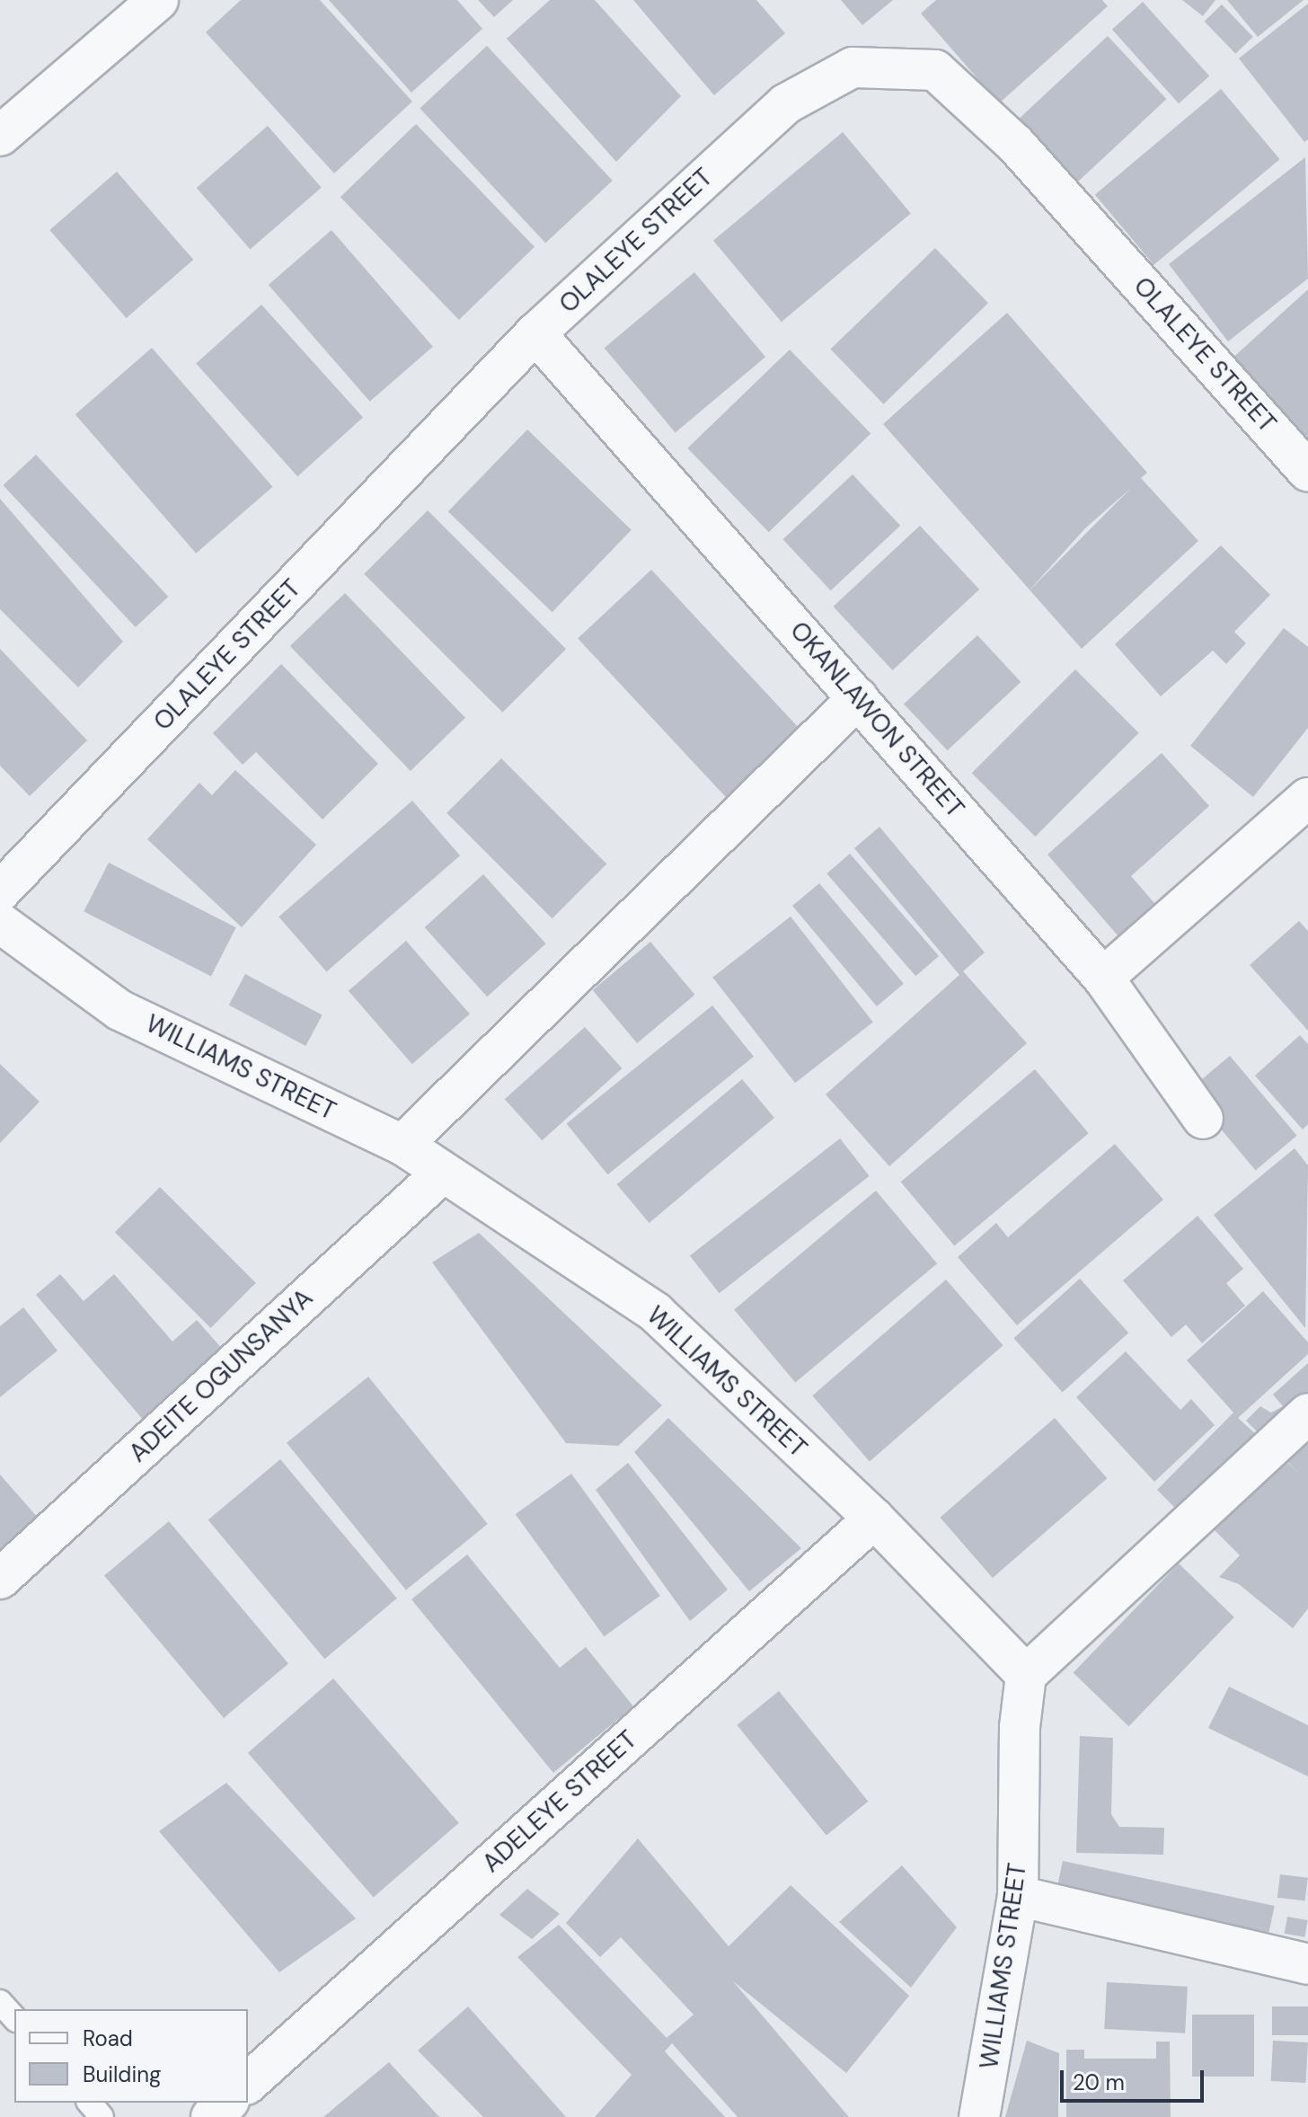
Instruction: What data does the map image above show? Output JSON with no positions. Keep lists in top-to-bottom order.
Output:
{
  "streets": {
    "street": [
      "OLALEYE STREET",
      "OKANLAWON STREET",
      "WILLIAMS STREET",
      "ADEITE OGUNSANYA",
      "ADELEYE STREET"
    ]
  },
  "crossings": [
    ["OLALEYE STREET", "OKANLAWON STREET"],
    ["WILLIAMS STREET", "ADEITE OGUNSANYA"],
    ["WILLIAMS STREET", "ADELEYE STREET"]
  ],
  "legend": ["Road", "Building"],
  "scale_bar": "20 m"
}
